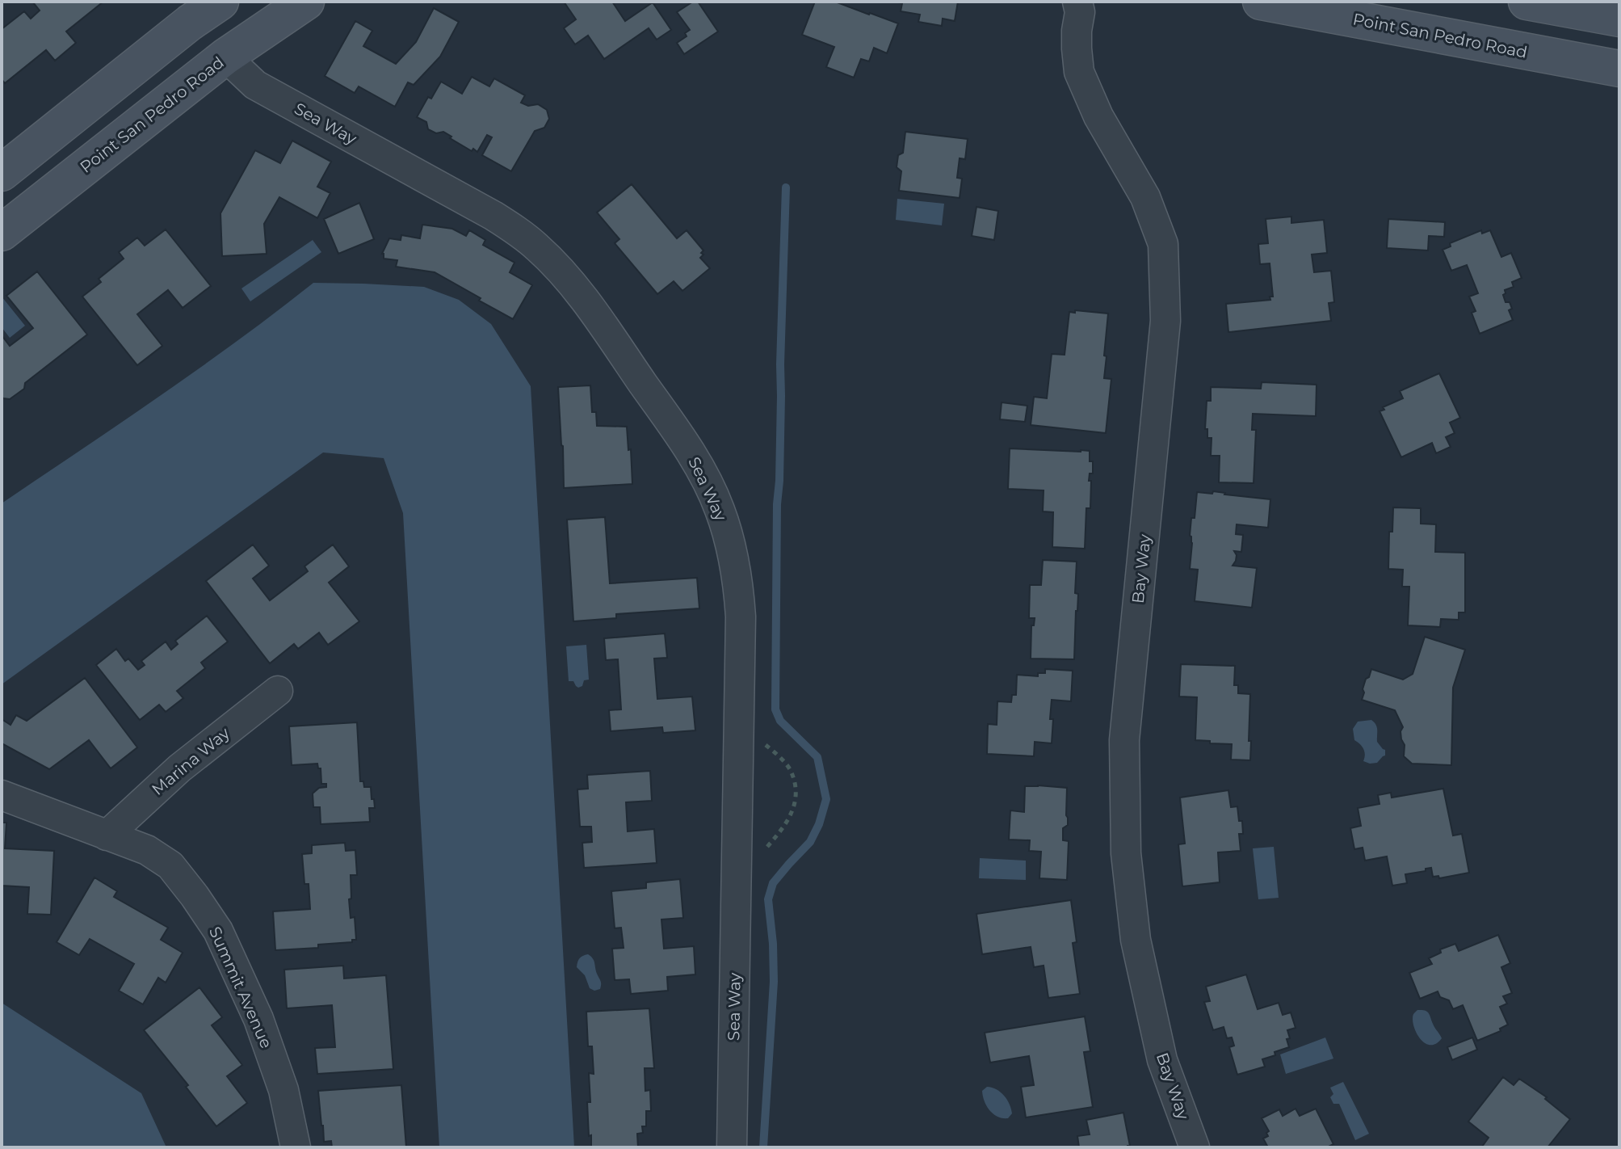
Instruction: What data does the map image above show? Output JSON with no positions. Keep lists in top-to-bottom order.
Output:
{
  "streets": {
    "main road": ["Point San Pedro Road"],
    "street": [
      "Sea Way",
      "Bay Way",
      "Marina Way",
      "Summit Avenue"
    ]
  },
  "crossings": [
    ["Point San Pedro Road", "Sea Way"],
    ["Marina Way", "Summit Avenue"]
  ]
}
